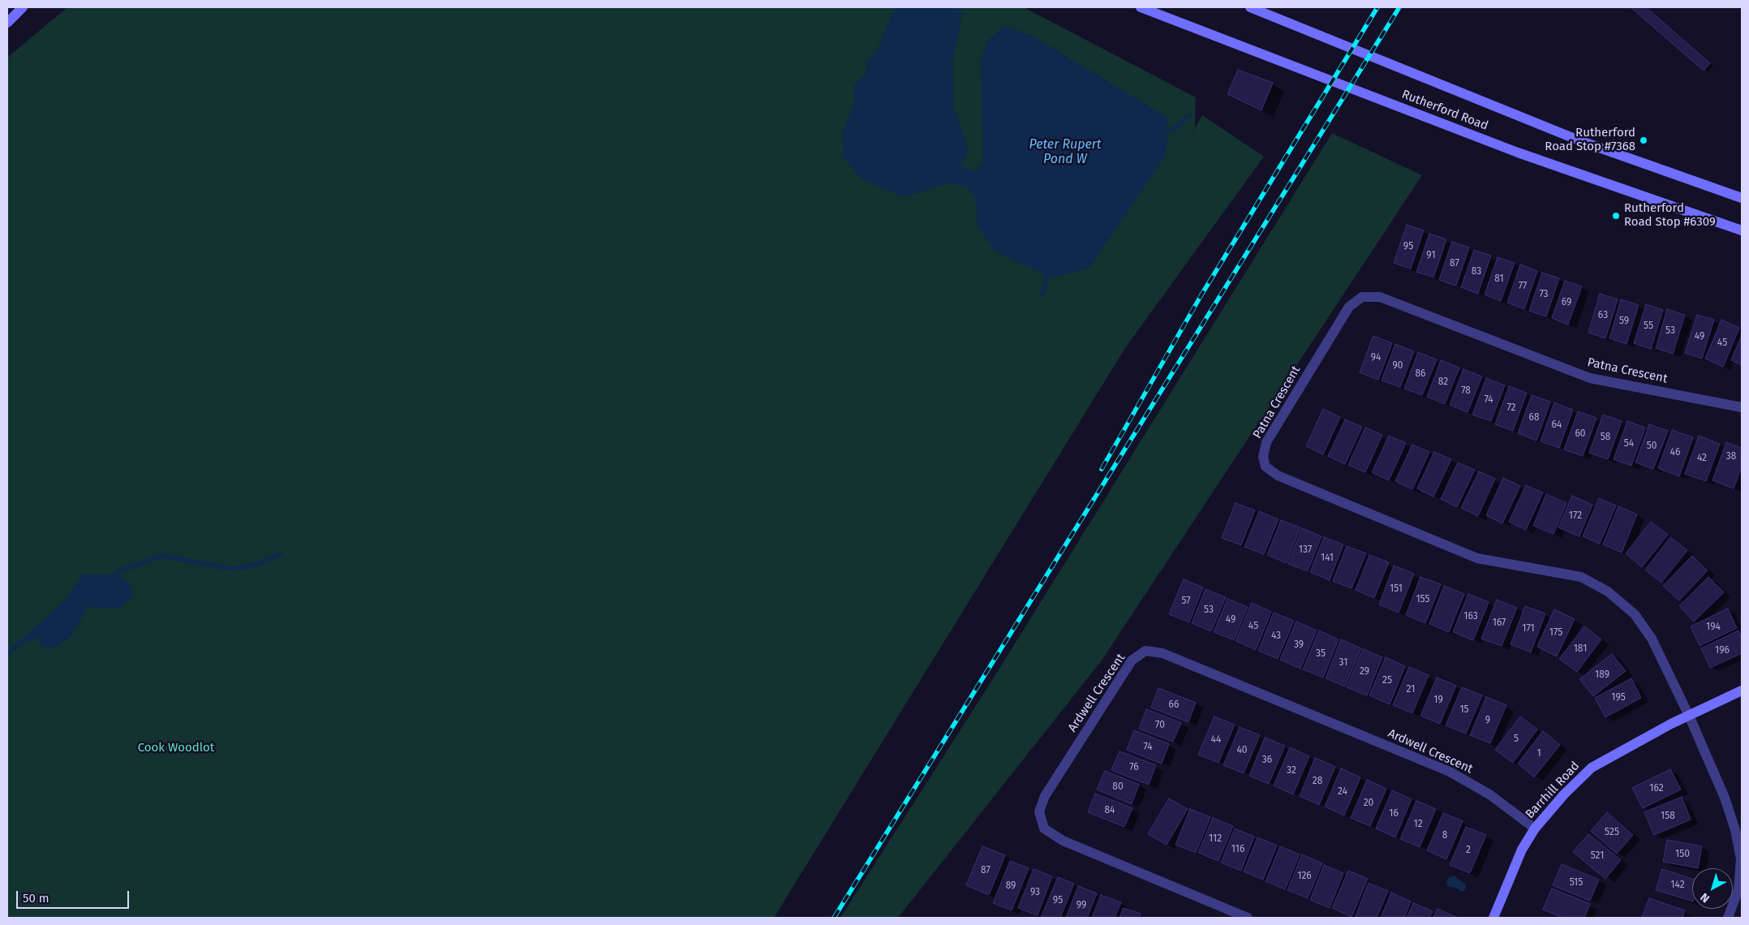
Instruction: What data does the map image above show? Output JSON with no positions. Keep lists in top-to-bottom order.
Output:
{
  "streets": {
    "main road": ["Rutherford Road", "Barrhill Road"],
    "street": ["Patna Crescent", "Ardwell Crescent"]
  },
  "crossings": [
    ["Patna Crescent", "Barrhill Road"],
    ["Ardwell Crescent", "Barrhill Road"]
  ],
  "water": ["Peter Rupert Pond W"],
  "parks": ["Cook Woodlot"],
  "places": ["Rutherford Road Stop #7368", "Rutherford Road Stop #6309"],
  "house_numbers": [
    "95",
    "91",
    "87",
    "83",
    "81",
    "77",
    "73",
    "69",
    "63",
    "59",
    "55",
    "53",
    "49",
    "45",
    "94",
    "90",
    "86",
    "82",
    "78",
    "74",
    "72",
    "68",
    "64",
    "60",
    "58",
    "54",
    "50",
    "46",
    "38",
    "42",
    "172",
    "137",
    "141",
    "151",
    "155",
    "57",
    "53",
    "163",
    "49",
    "167",
    "45",
    "194",
    "171",
    "175",
    "43",
    "39",
    "181",
    "196",
    "35",
    "31",
    "29",
    "189",
    "25",
    "21",
    "195",
    "19",
    "66",
    "15",
    "9",
    "70",
    "5",
    "44",
    "74",
    "40",
    "1",
    "36",
    "76",
    "32",
    "28",
    "80",
    "162",
    "24",
    "20",
    "84",
    "16",
    "158",
    "12",
    "525",
    "8",
    "112",
    "116",
    "2",
    "150",
    "521",
    "87",
    "126",
    "515",
    "142",
    "89",
    "93",
    "95",
    "99"
  ],
  "scale_bar": "50 m",
  "north": "bottom left"
}
